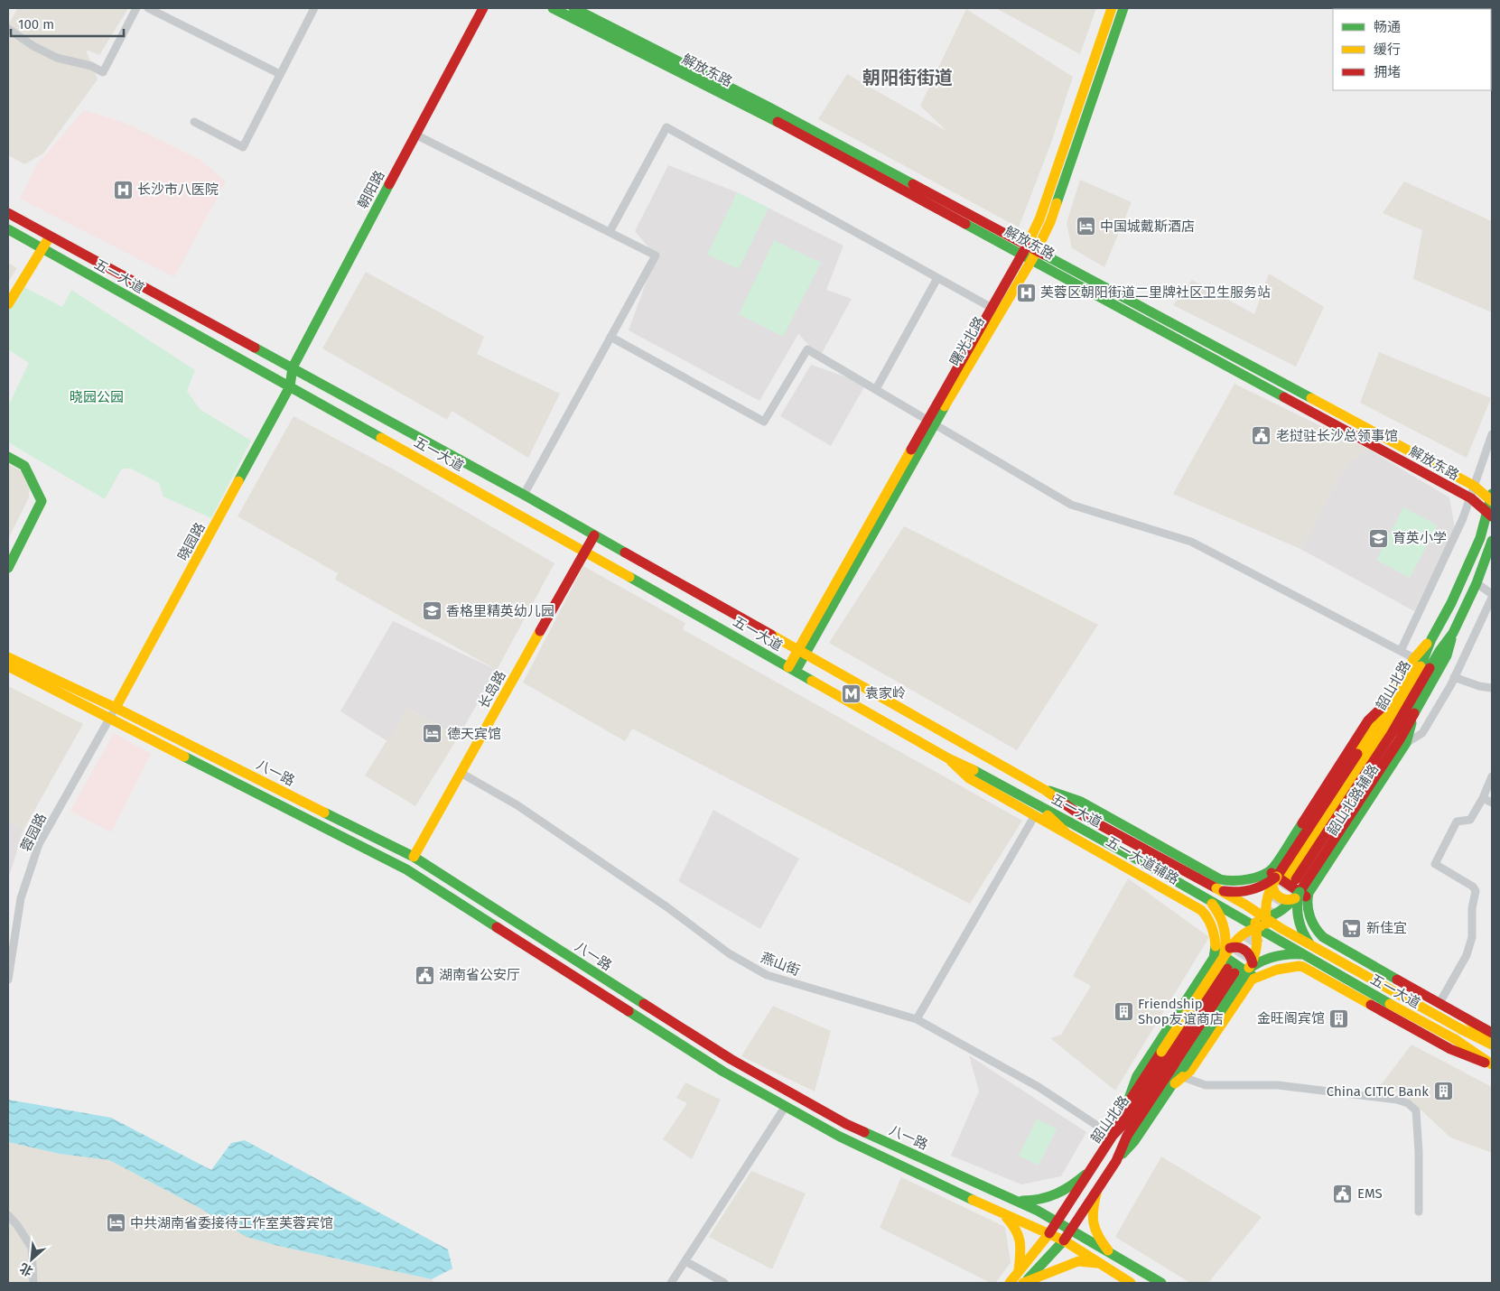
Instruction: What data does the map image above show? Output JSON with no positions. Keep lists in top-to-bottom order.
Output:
{
  "streets": {
    "main road": [
      "解放东路",
      "朝阳路",
      "五一大道",
      "曙光北路",
      "晓园路",
      "韶山北路",
      "长岛路",
      "八一路",
      "五一大道辅路"
    ],
    "street": ["蓉园路", "燕山街"]
  },
  "crossings": [
    ["解放东路", "曙光北路"],
    ["解放东路", "韶山北路"],
    ["朝阳路", "五一大道"],
    ["朝阳路", "晓园路"],
    ["五一大道", "曙光北路"],
    ["五一大道", "晓园路"],
    ["五一大道", "长岛路"],
    ["五一大道", "五一大道辅路"],
    ["晓园路", "八一路"],
    ["晓园路", "蓉园路"],
    ["韶山北路", "八一路"],
    ["韶山北路", "燕山街"],
    ["长岛路", "八一路"],
    ["长岛路", "燕山街"],
    ["八一路", "蓉园路"]
  ],
  "districts": ["朝阳街街道"],
  "parks": ["晓园公园"],
  "places": {
    "hospital": ["长沙市八医院", "芙蓉区朝阳街道二里牌社区卫生服务站"],
    "hotel": ["中国城戴斯酒店", "德天宾馆", "中共湖南省委接待工作室芙蓉宾馆"],
    "public building": ["老挝驻长沙总领事馆", "湖南省公安厅", "EMS"],
    "school or university": ["育英小学", "香格里精英幼儿园"],
    "metro station": ["袁家岭"],
    "supermarket": ["新佳宜"],
    "building": ["Friendship Shop友谊商店", "金旺阁宾馆", "China CITIC Bank"]
  },
  "legend": ["畅通", "缓行", "拥堵"],
  "scale_bar": "100 m",
  "north": "bottom left"
}
